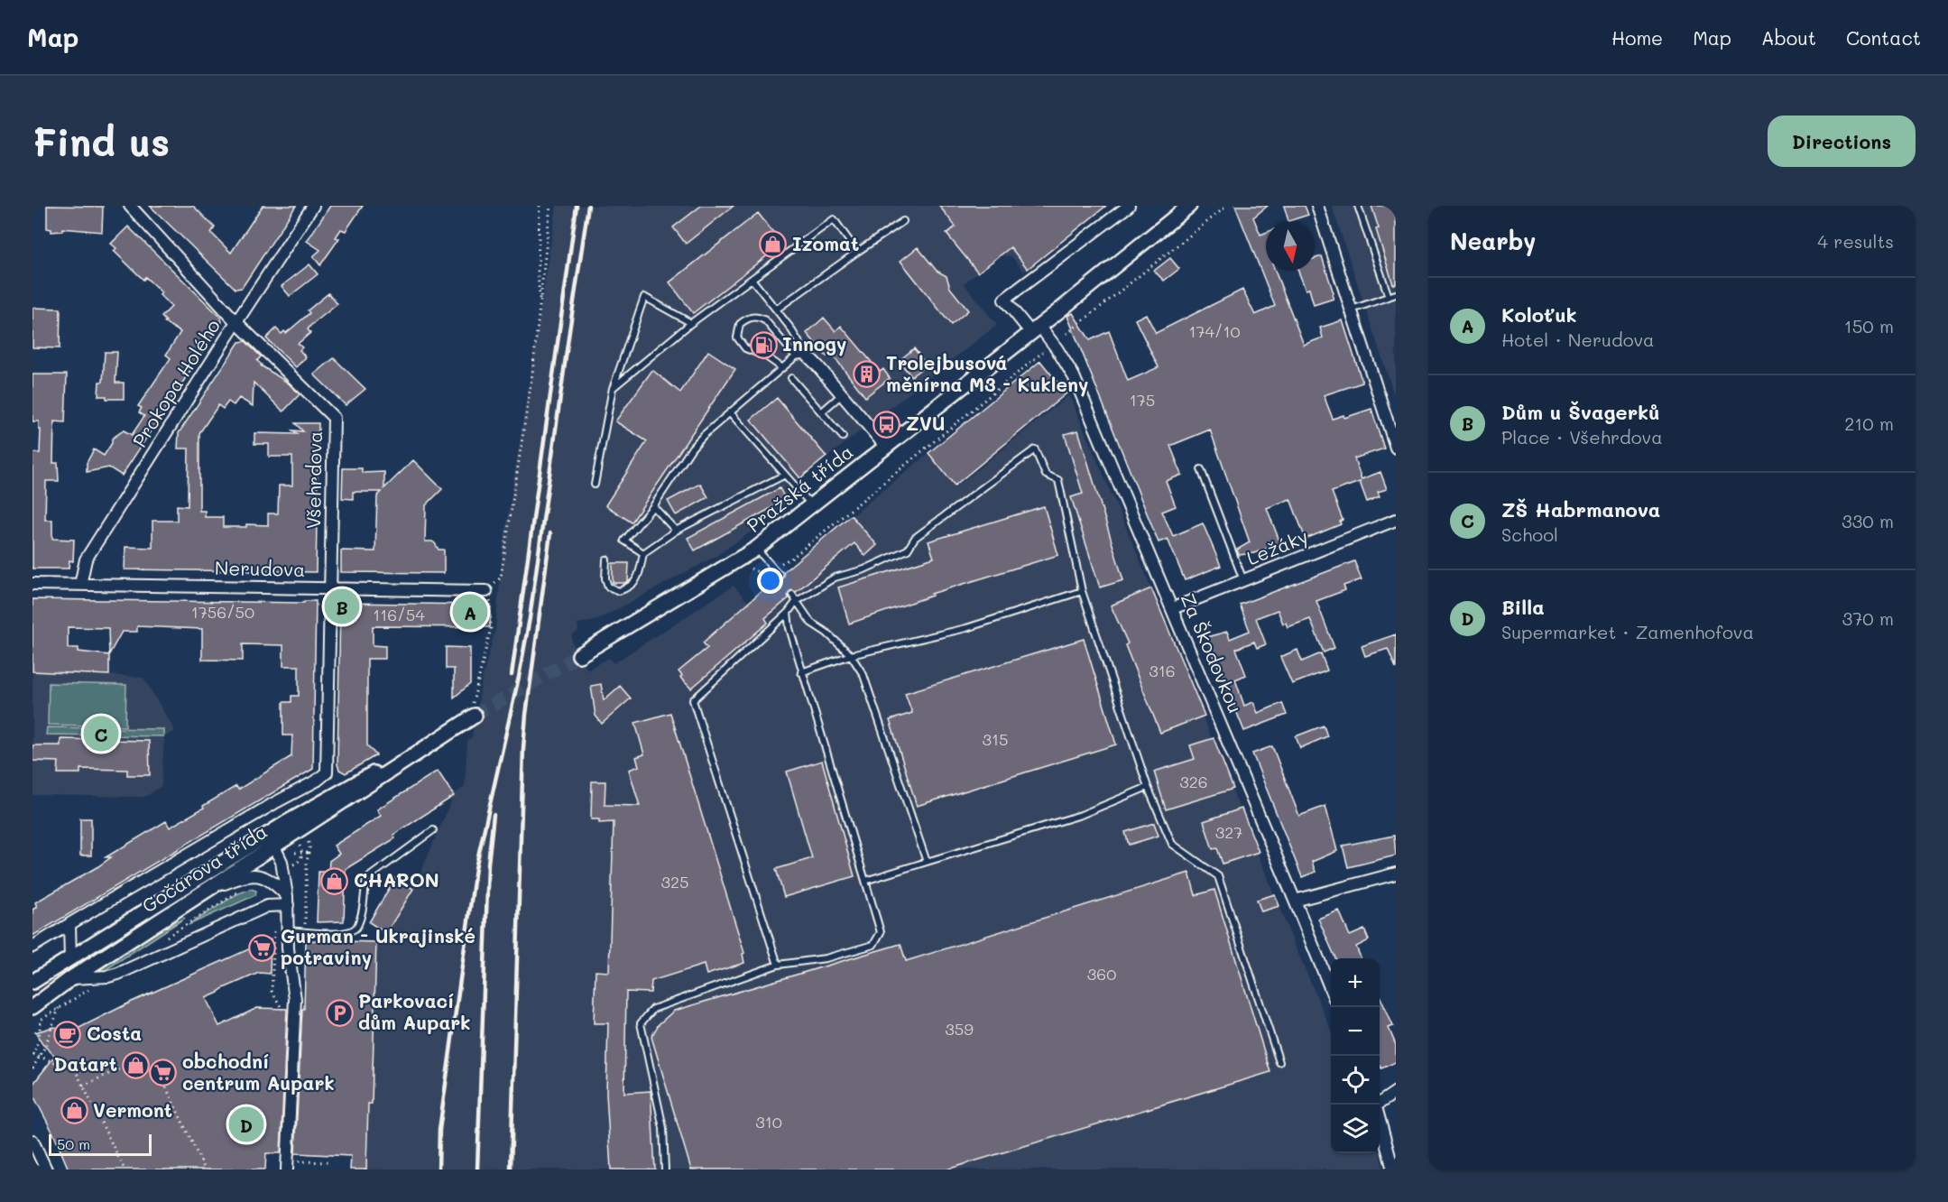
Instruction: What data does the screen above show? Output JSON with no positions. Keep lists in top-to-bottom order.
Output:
{
  "streets": {
    "street": [
      "Prokopa Holého",
      "Všehrdova",
      "Pražská třída",
      "Ležáky",
      "Nerudova",
      "Za Škodovkou",
      "Gočárova třída"
    ]
  },
  "crossings": [
    ["Prokopa Holého", "Všehrdova"],
    ["Prokopa Holého", "Nerudova"],
    ["Všehrdova", "Nerudova"],
    ["Všehrdova", "Gočárova třída"],
    ["Pražská třída", "Za Škodovkou"],
    ["Ležáky", "Za Škodovkou"]
  ],
  "places": {
    "shop": [
      "Izomat",
      "CHARON",
      "Datart",
      "Vermont"
    ],
    "fuel station": ["Innogy"],
    "building": ["Trolejbusová měnírna M3 - Kukleny"],
    "bus stop": ["ZVU"],
    "supermarket": ["Gurman - Ukrajinské potraviny", "obchodní centrum Aupark"],
    "parking": ["Parkovací dům Aupark"],
    "cafe": ["Costa"]
  },
  "house_numbers": [
    "174/10",
    "175",
    "1756/50",
    "116/54",
    "316",
    "315",
    "326",
    "327",
    "325",
    "360",
    "359",
    "310"
  ],
  "scale_bar": "50 m",
  "north": "bottom",
  "page": {
    "header": "Map",
    "nav": [
      "Home",
      "Map",
      "About",
      "Contact"
    ],
    "buttons": "Directions",
    "title": "Find us",
    "heading": ["Nearby", "4 results"],
    "list": [
      {
        "mark": "A",
        "name": "Koloťuk",
        "note": "Hotel · Nerudova",
        "value": "150 m"
      },
      {
        "mark": "B",
        "name": "Dům u Švagerků",
        "note": "Place · Všehrdova",
        "value": "210 m"
      },
      {
        "mark": "C",
        "name": "ZŠ Habrmanova",
        "note": "School",
        "value": "330 m"
      },
      {
        "mark": "D",
        "name": "Billa",
        "note": "Supermarket · Zamenhofova",
        "value": "370 m"
      }
    ],
    "pins": [
      "B",
      "A",
      "C",
      "D"
    ],
    "map_buttons": ["+", "−"],
    "scale": "50 m"
  }
}
